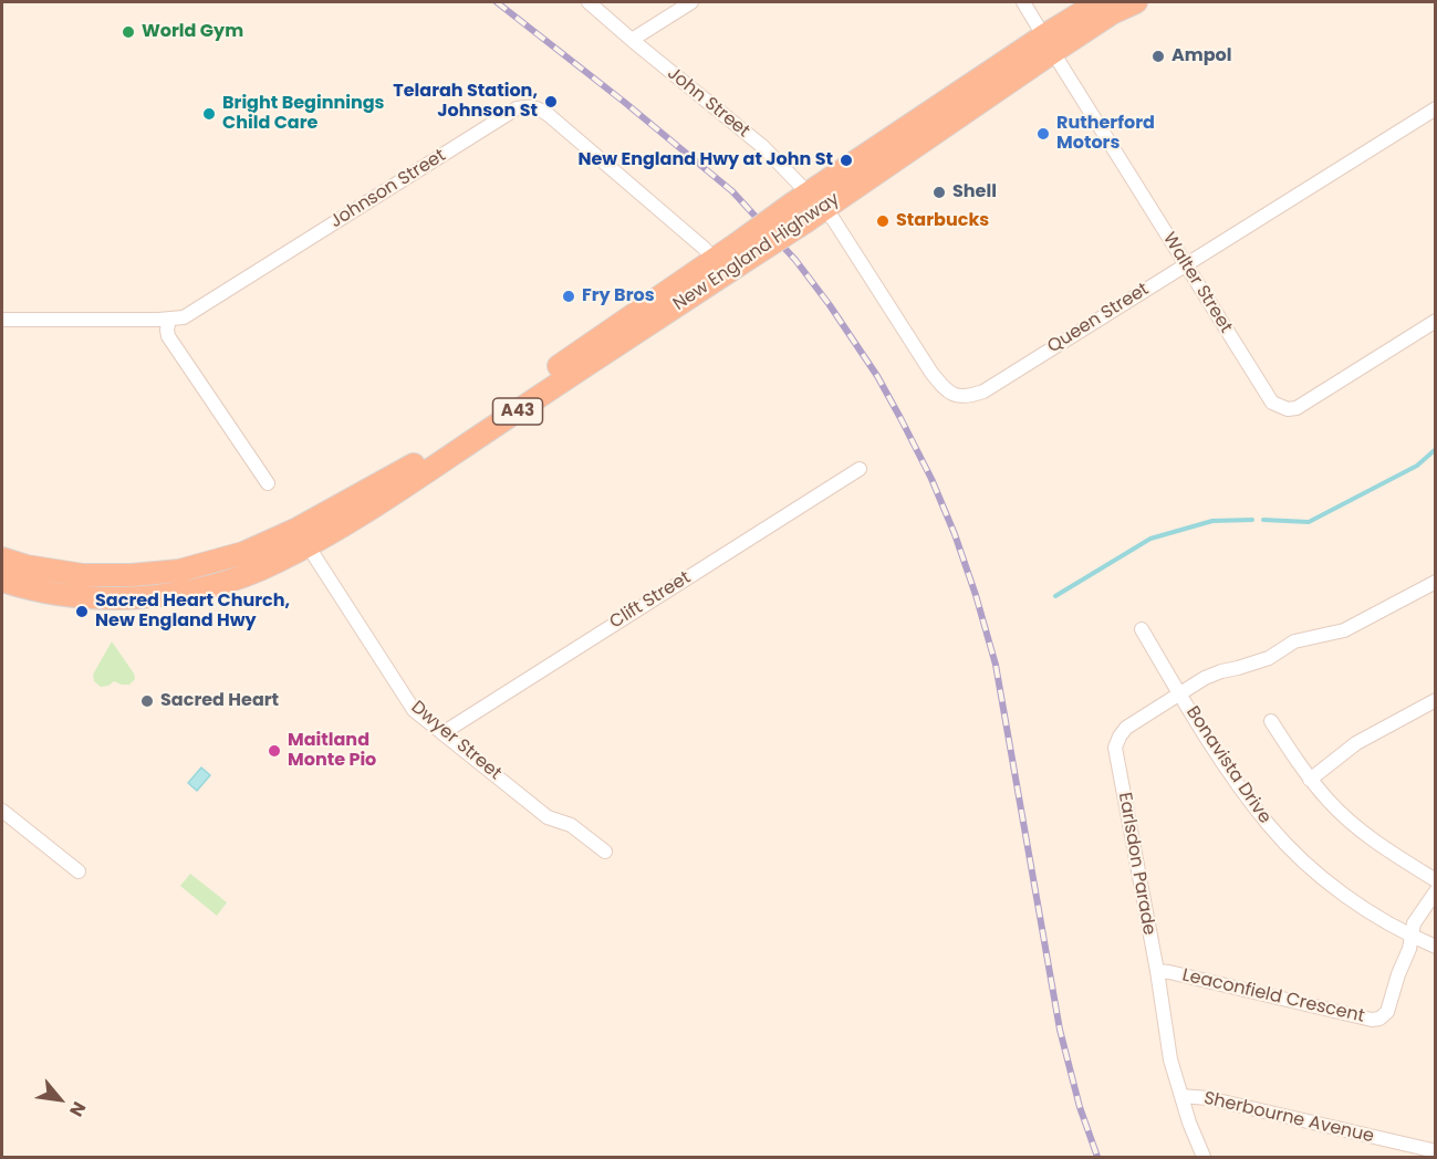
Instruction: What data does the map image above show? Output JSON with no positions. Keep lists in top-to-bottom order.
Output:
{
  "streets": {
    "highway": ["New England Highway", "A43"],
    "street": [
      "John Street",
      "Johnson Street",
      "Walter Street",
      "Queen Street",
      "Clift Street",
      "Dwyer Street",
      "Bonavista Drive",
      "Earlsdon Parade",
      "Leaconfield Crescent",
      "Sherbourne Avenue"
    ]
  },
  "crossings": [
    ["John Street", "New England Highway"],
    ["John Street", "Queen Street"],
    ["Johnson Street", "New England Highway"],
    ["New England Highway", "Walter Street"],
    ["New England Highway", "Queen Street"],
    ["New England Highway", "Dwyer Street"],
    ["Walter Street", "Queen Street"],
    ["Clift Street", "Dwyer Street"],
    ["Bonavista Drive", "Earlsdon Parade"],
    ["Bonavista Drive", "Leaconfield Crescent"],
    ["Earlsdon Parade", "Leaconfield Crescent"],
    ["Earlsdon Parade", "Sherbourne Avenue"]
  ],
  "places": [
    "World Gym",
    "Ampol",
    "Telarah Station, Johnson St",
    "Bright Beginnings Child Care",
    "Rutherford Motors",
    "New England Hwy at John St",
    "Shell",
    "Starbucks",
    "Fry Bros",
    "Sacred Heart Church, New England Hwy",
    "Sacred Heart",
    "Maitland Monte Pio"
  ],
  "north": "bottom right"
}
